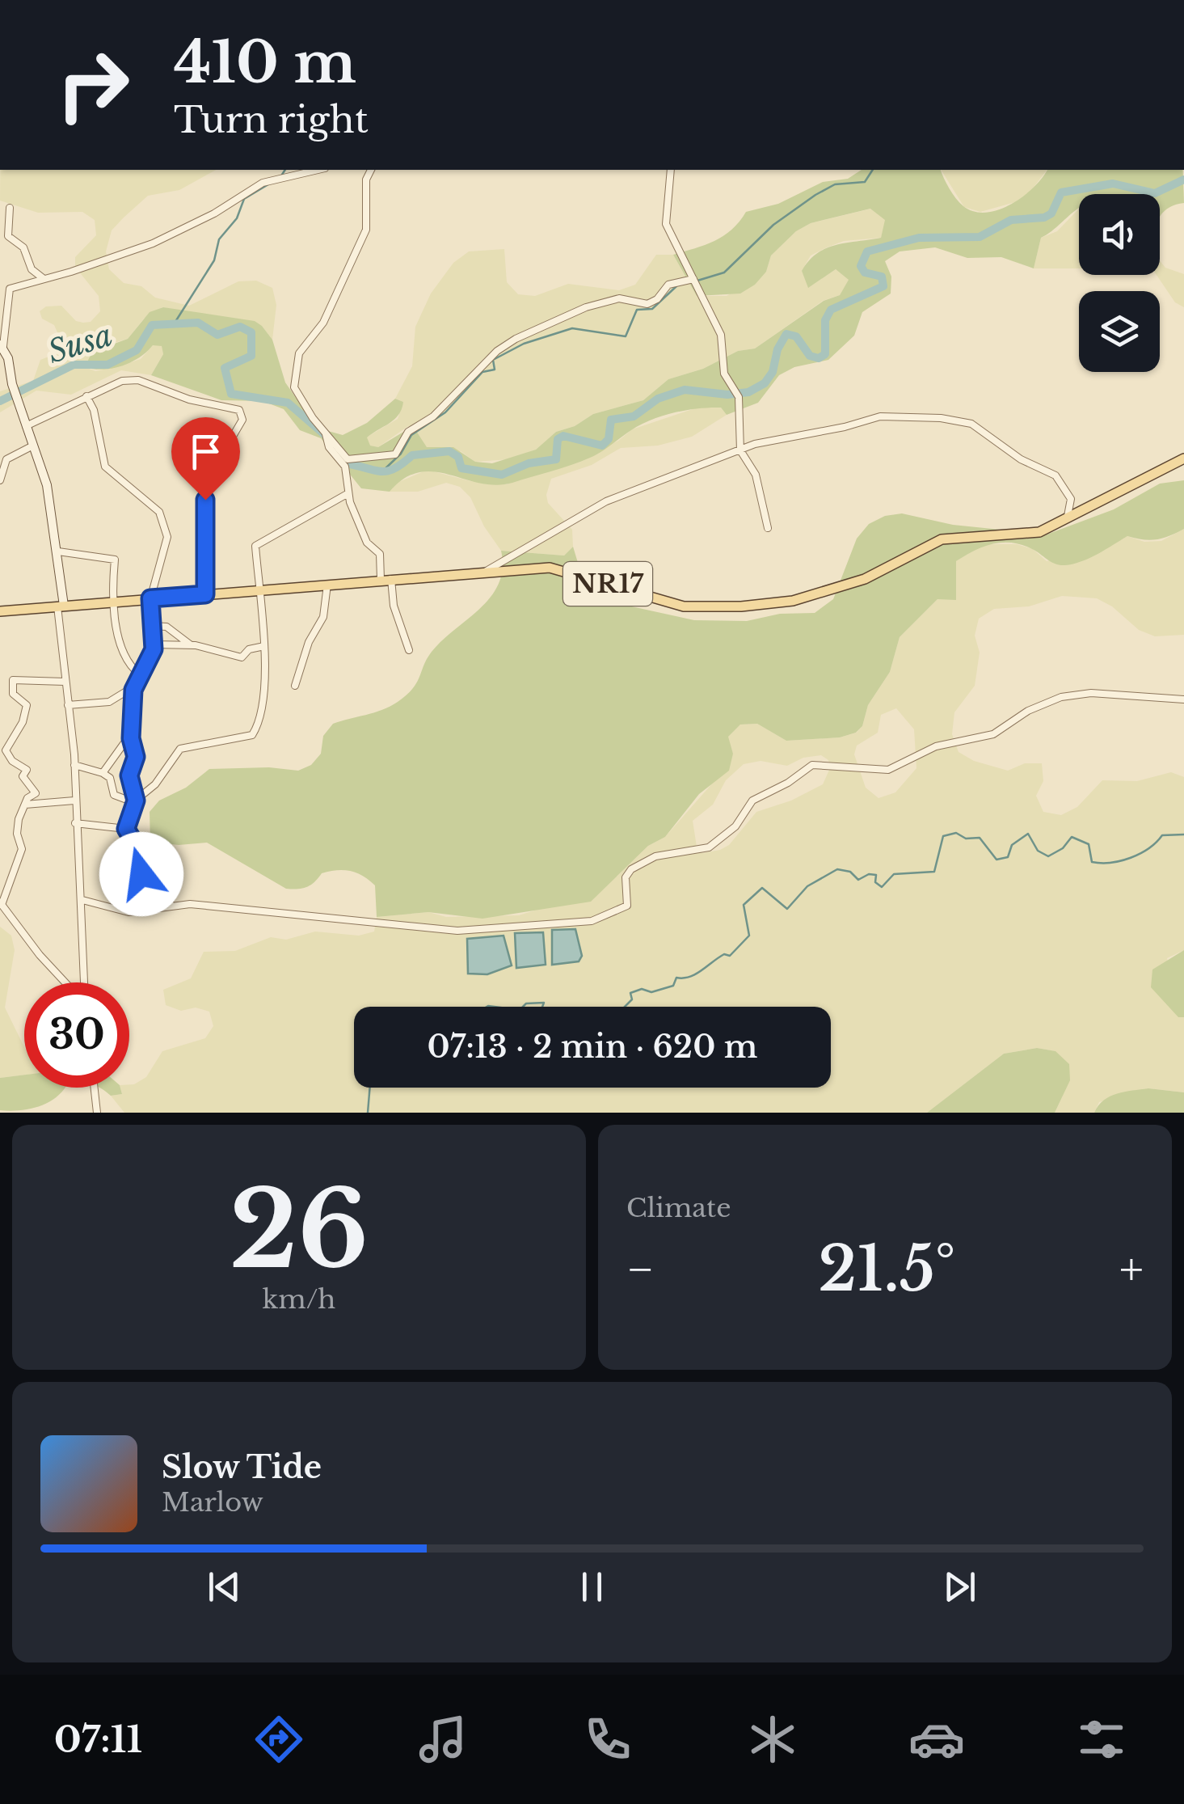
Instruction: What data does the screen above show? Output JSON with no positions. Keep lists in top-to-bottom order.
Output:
{
  "streets": {
    "main road": ["NR17"]
  },
  "water": ["Susa"],
  "page": {
    "turn": ["410 m", "Turn right"],
    "limit": "30",
    "trip": "07:13 · 2 min · 620 m",
    "tile": [
      ["26", "km/h"],
      "Climate"
    ],
    "heat": ["−", "21.5°", "+"],
    "song": ["Slow Tide", "Marlow"],
    "tabs": "07:11"
  }
}
